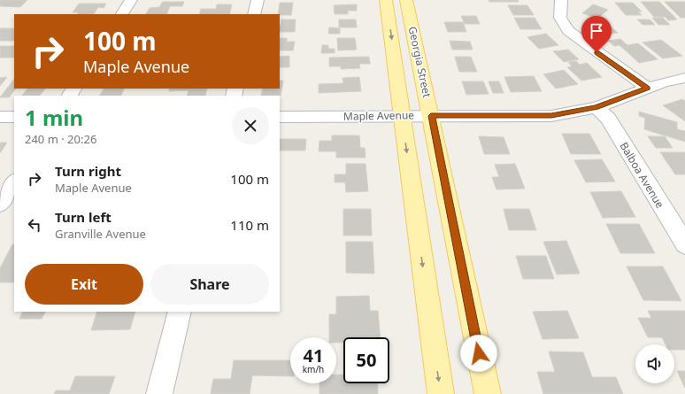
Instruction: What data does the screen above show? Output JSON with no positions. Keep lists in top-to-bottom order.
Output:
{
  "streets": {
    "main road": ["Georgia Street"],
    "street": ["Maple Avenue", "Balboa Avenue"]
  },
  "crossings": [
    ["Georgia Street", "Maple Avenue"],
    ["Maple Avenue", "Balboa Avenue"]
  ],
  "page": {
    "turn": ["100 m", "Maple Avenue"],
    "heading": ["1 min", "240 m · 20:26"],
    "list": [
      {
        "name": "Turn right",
        "note": "Maple Avenue",
        "value": "100 m"
      },
      {
        "name": "Turn left",
        "note": "Granville Avenue",
        "value": "110 m"
      }
    ],
    "buttons": ["Exit", "Share"],
    "speed": "41 km/h",
    "limit": "50"
  }
}
